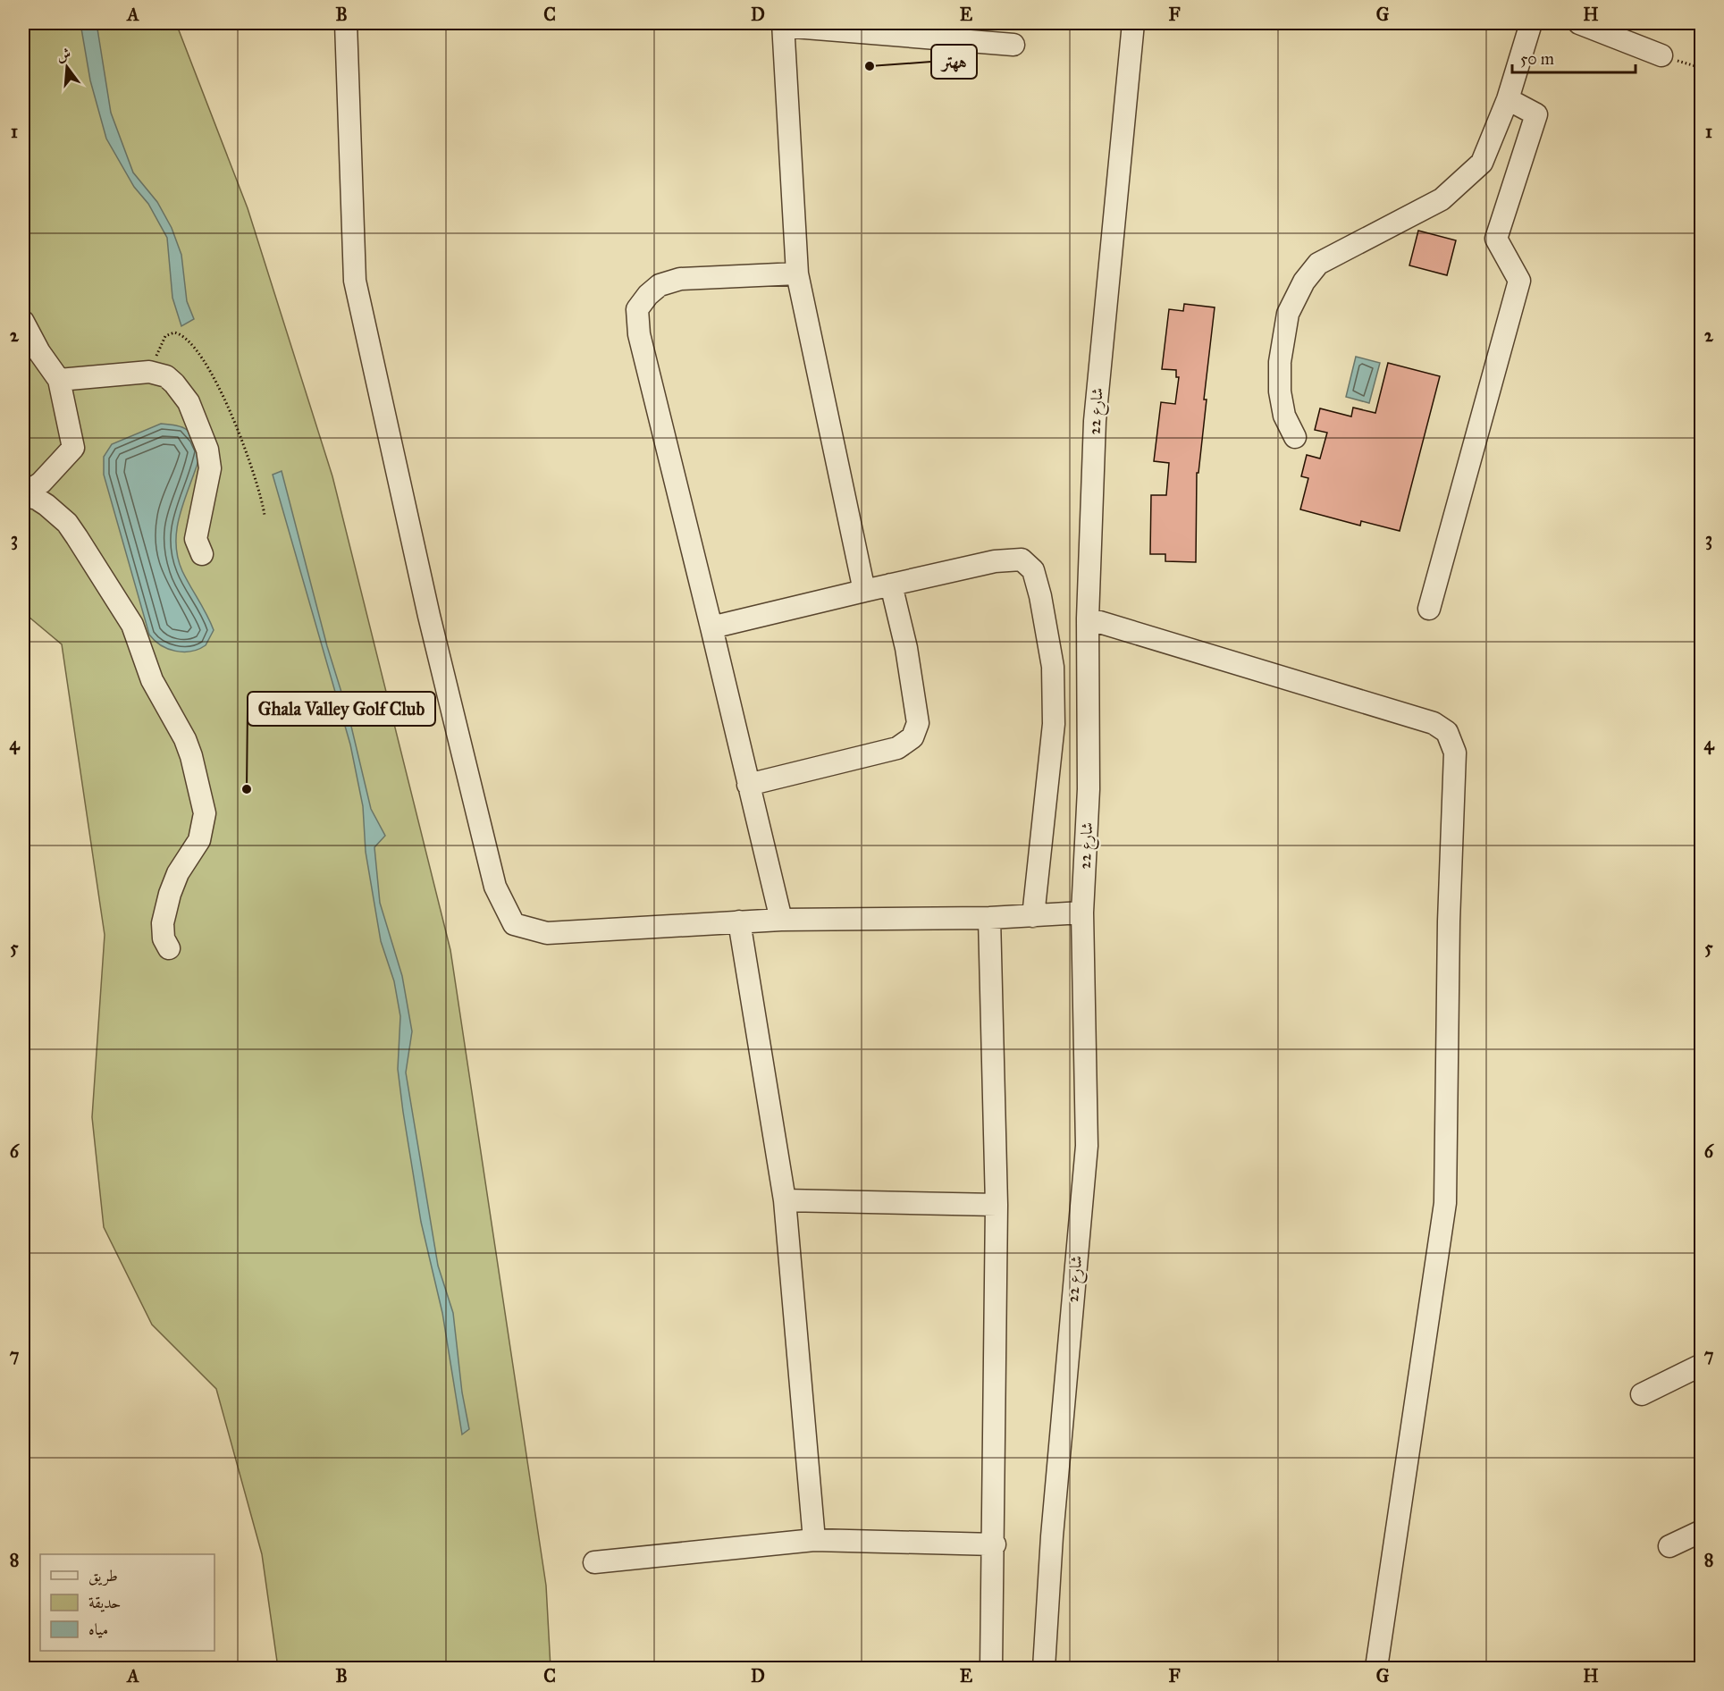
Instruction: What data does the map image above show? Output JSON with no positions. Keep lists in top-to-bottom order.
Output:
{
  "streets": {
    "street": ["شارع 22"]
  },
  "places": ["ههتر", "Ghala Valley Golf Club"],
  "legend": ["طريق", "حديقة", "مياه"],
  "scale_bar": "50 m",
  "north": "top",
  "grid": {
    "columns": [
      "A",
      "B",
      "C",
      "D",
      "E",
      "F",
      "G",
      "H"
    ],
    "rows": [
      "1",
      "2",
      "3",
      "4",
      "5",
      "6",
      "7",
      "8"
    ]
  }
}
